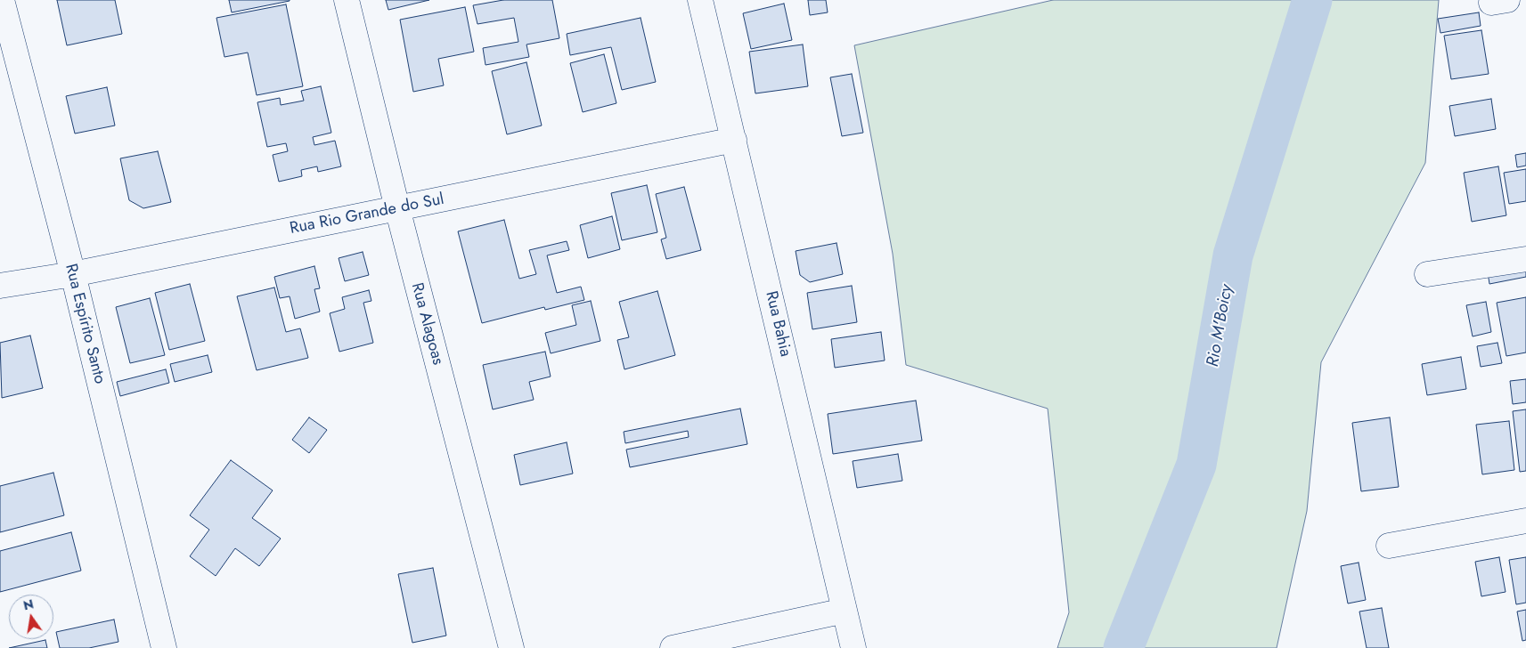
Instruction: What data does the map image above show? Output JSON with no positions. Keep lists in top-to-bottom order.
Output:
{
  "streets": {
    "street": [
      "Rua Rio Grande do Sul",
      "Rua Espírito Santo",
      "Rua Alagoas",
      "Rua Bahia"
    ]
  },
  "crossings": [
    ["Rua Rio Grande do Sul", "Rua Espírito Santo"],
    ["Rua Rio Grande do Sul", "Rua Alagoas"],
    ["Rua Rio Grande do Sul", "Rua Bahia"]
  ],
  "water": ["Rio M'Boicy"],
  "north": "top"
}
